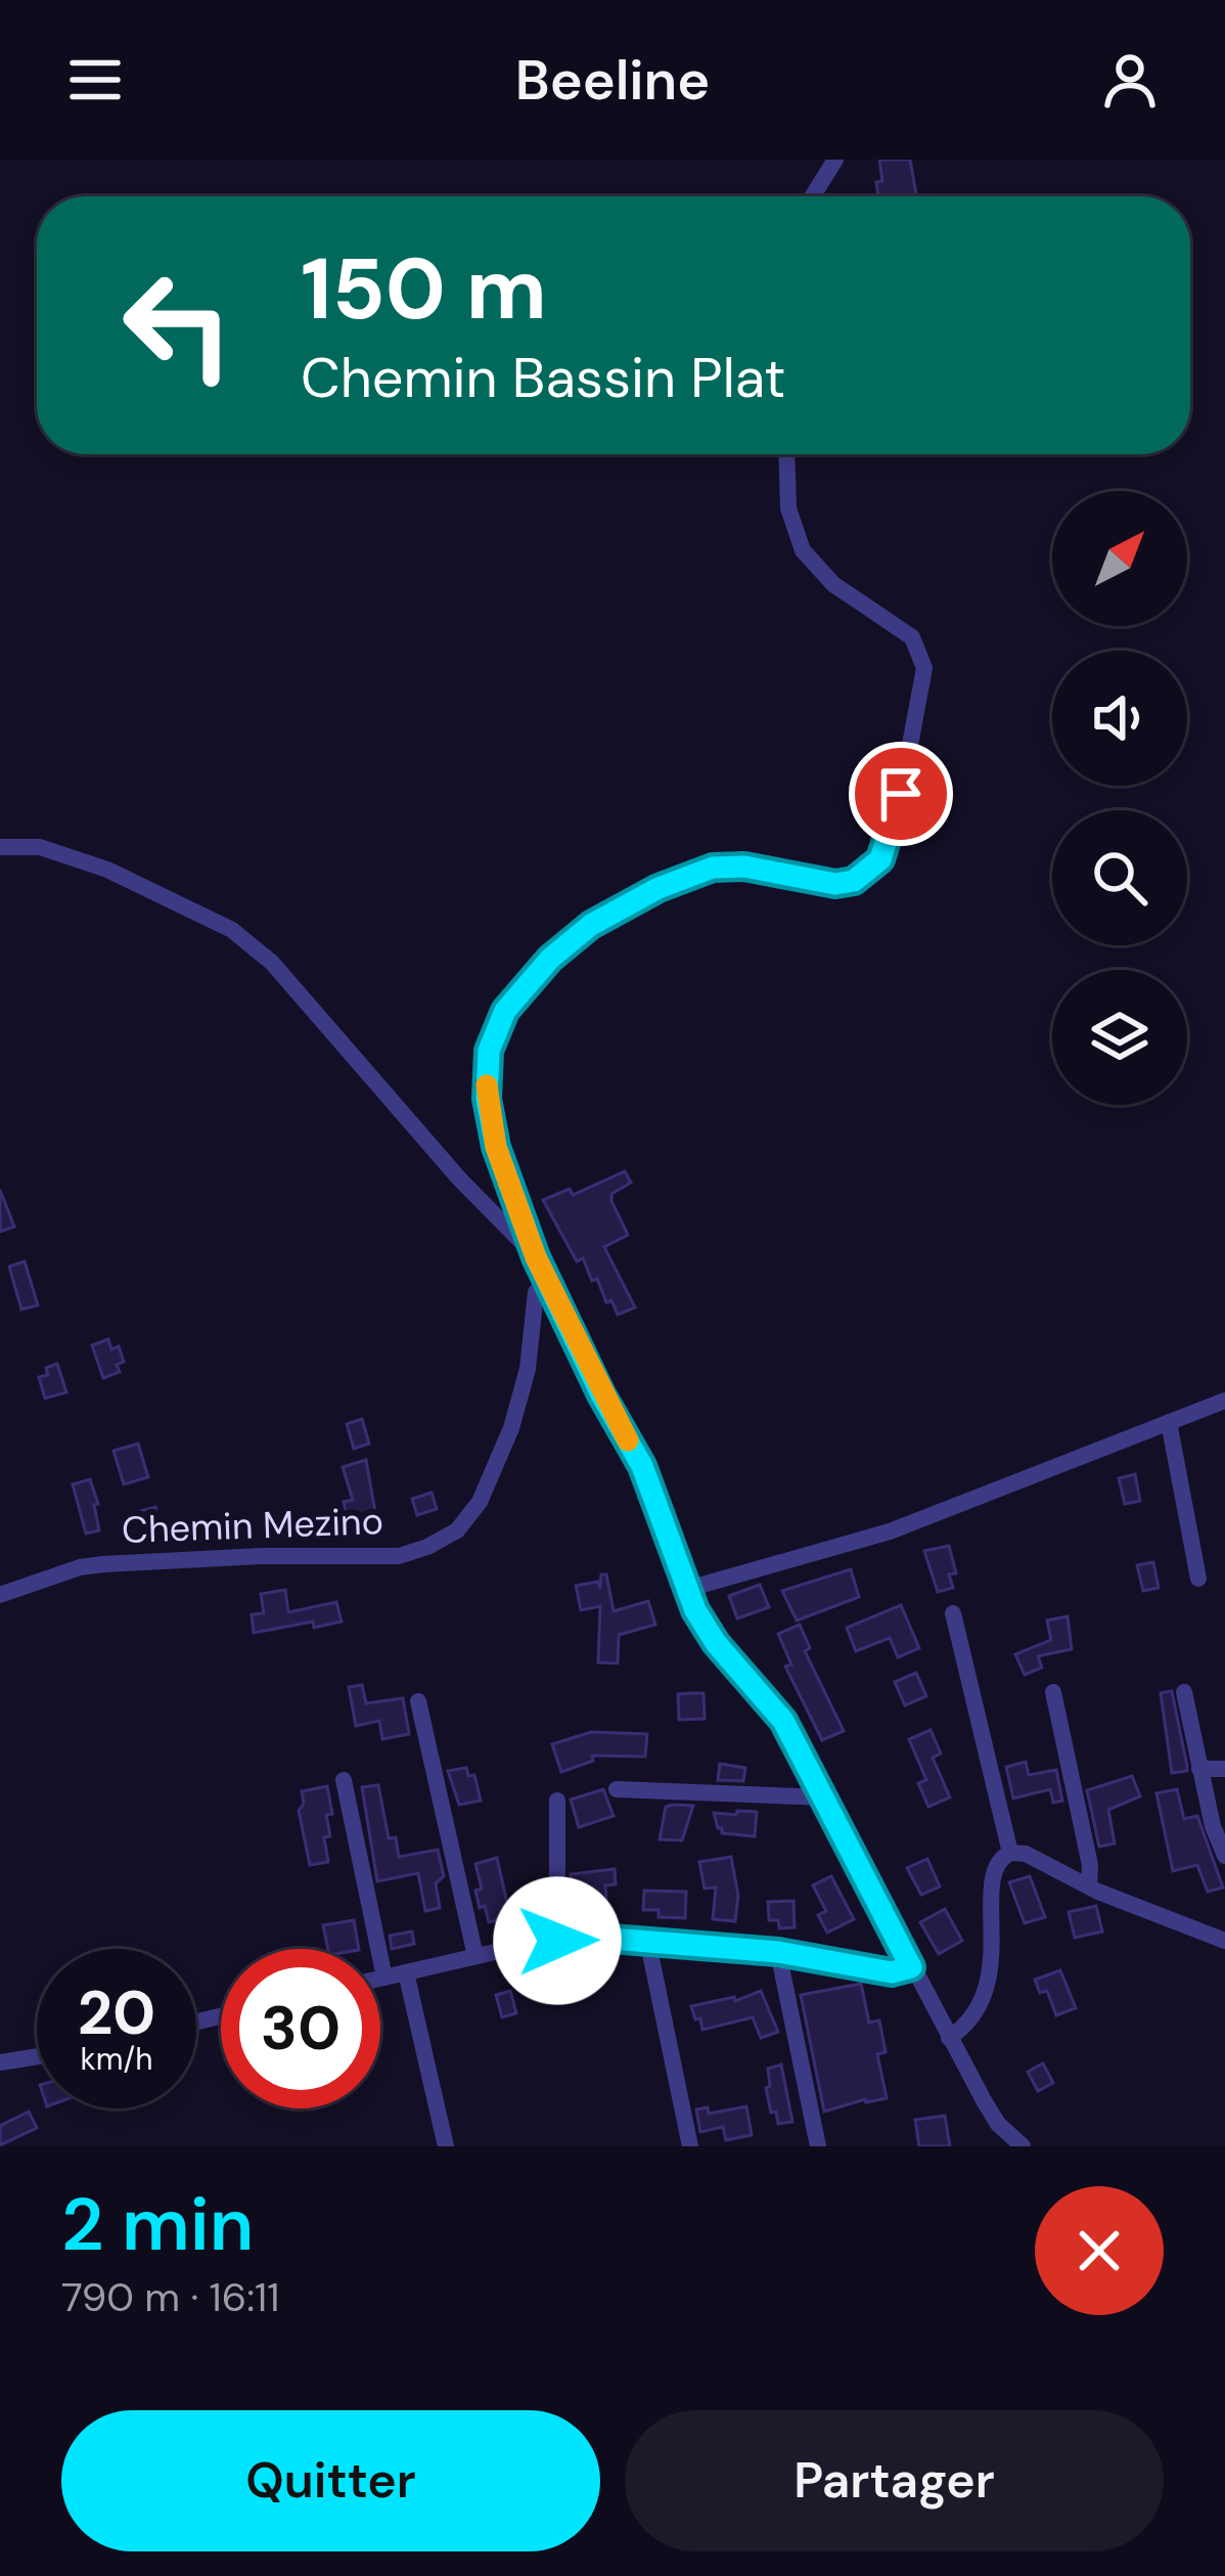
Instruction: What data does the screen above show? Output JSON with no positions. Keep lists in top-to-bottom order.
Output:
{
  "streets": {
    "street": ["Chemin Mezino"]
  },
  "north": "top right",
  "page": {
    "header": "Beeline",
    "turn": ["150 m", "Chemin Bassin Plat"],
    "speed": "20 km/h",
    "limit": "30",
    "heading": ["2 min", "790 m · 16:11"],
    "buttons": ["Quitter", "Partager"]
  }
}
